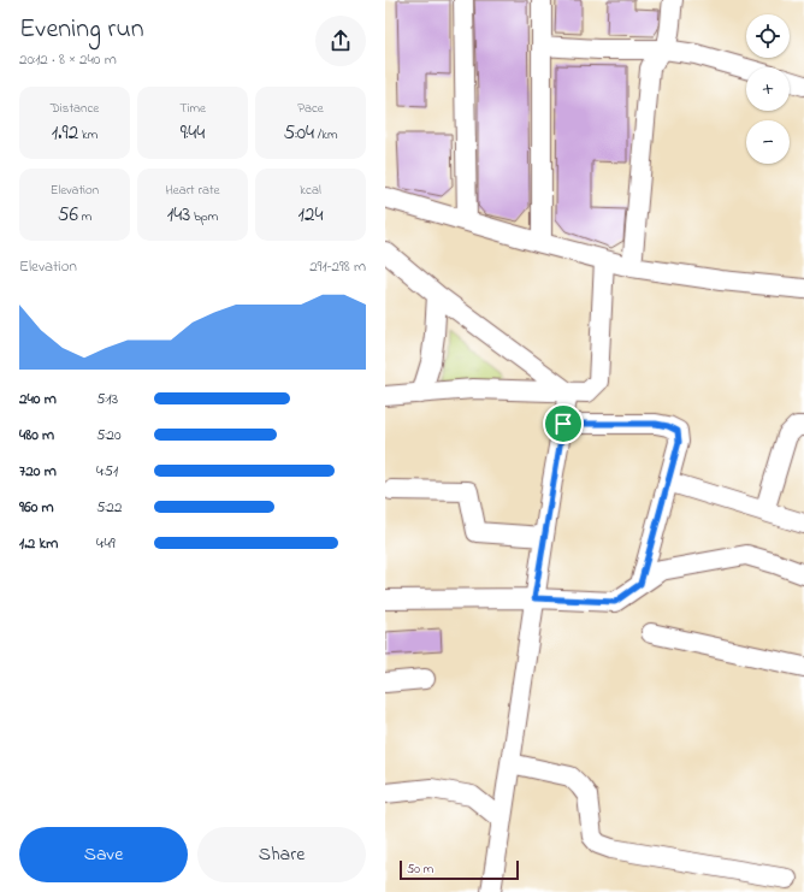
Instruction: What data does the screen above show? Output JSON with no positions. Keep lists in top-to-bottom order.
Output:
{
  "scale_bar": "50 m",
  "page": {
    "heading": ["Evening run", "20:12 · 8 × 240 m"],
    "map_buttons": ["+", "−"],
    "stats": [
      ["Distance", "1.92 km"],
      ["Time", "9:44"],
      ["Pace", "5:04 /km"],
      ["Elevation", "56 m"],
      ["Heart rate", "143 bpm"],
      ["kcal", "124"]
    ],
    "chart": ["Elevation", "291–298 m"],
    "list": [
      {
        "name": "240 m",
        "note": "5:13"
      },
      {
        "name": "480 m",
        "note": "5:20"
      },
      {
        "name": "720 m",
        "note": "4:51"
      },
      {
        "name": "960 m",
        "note": "5:22"
      },
      {
        "name": "1.2 km",
        "note": "4:49"
      }
    ],
    "buttons": ["Save", "Share"],
    "scale": "50 m"
  }
}
